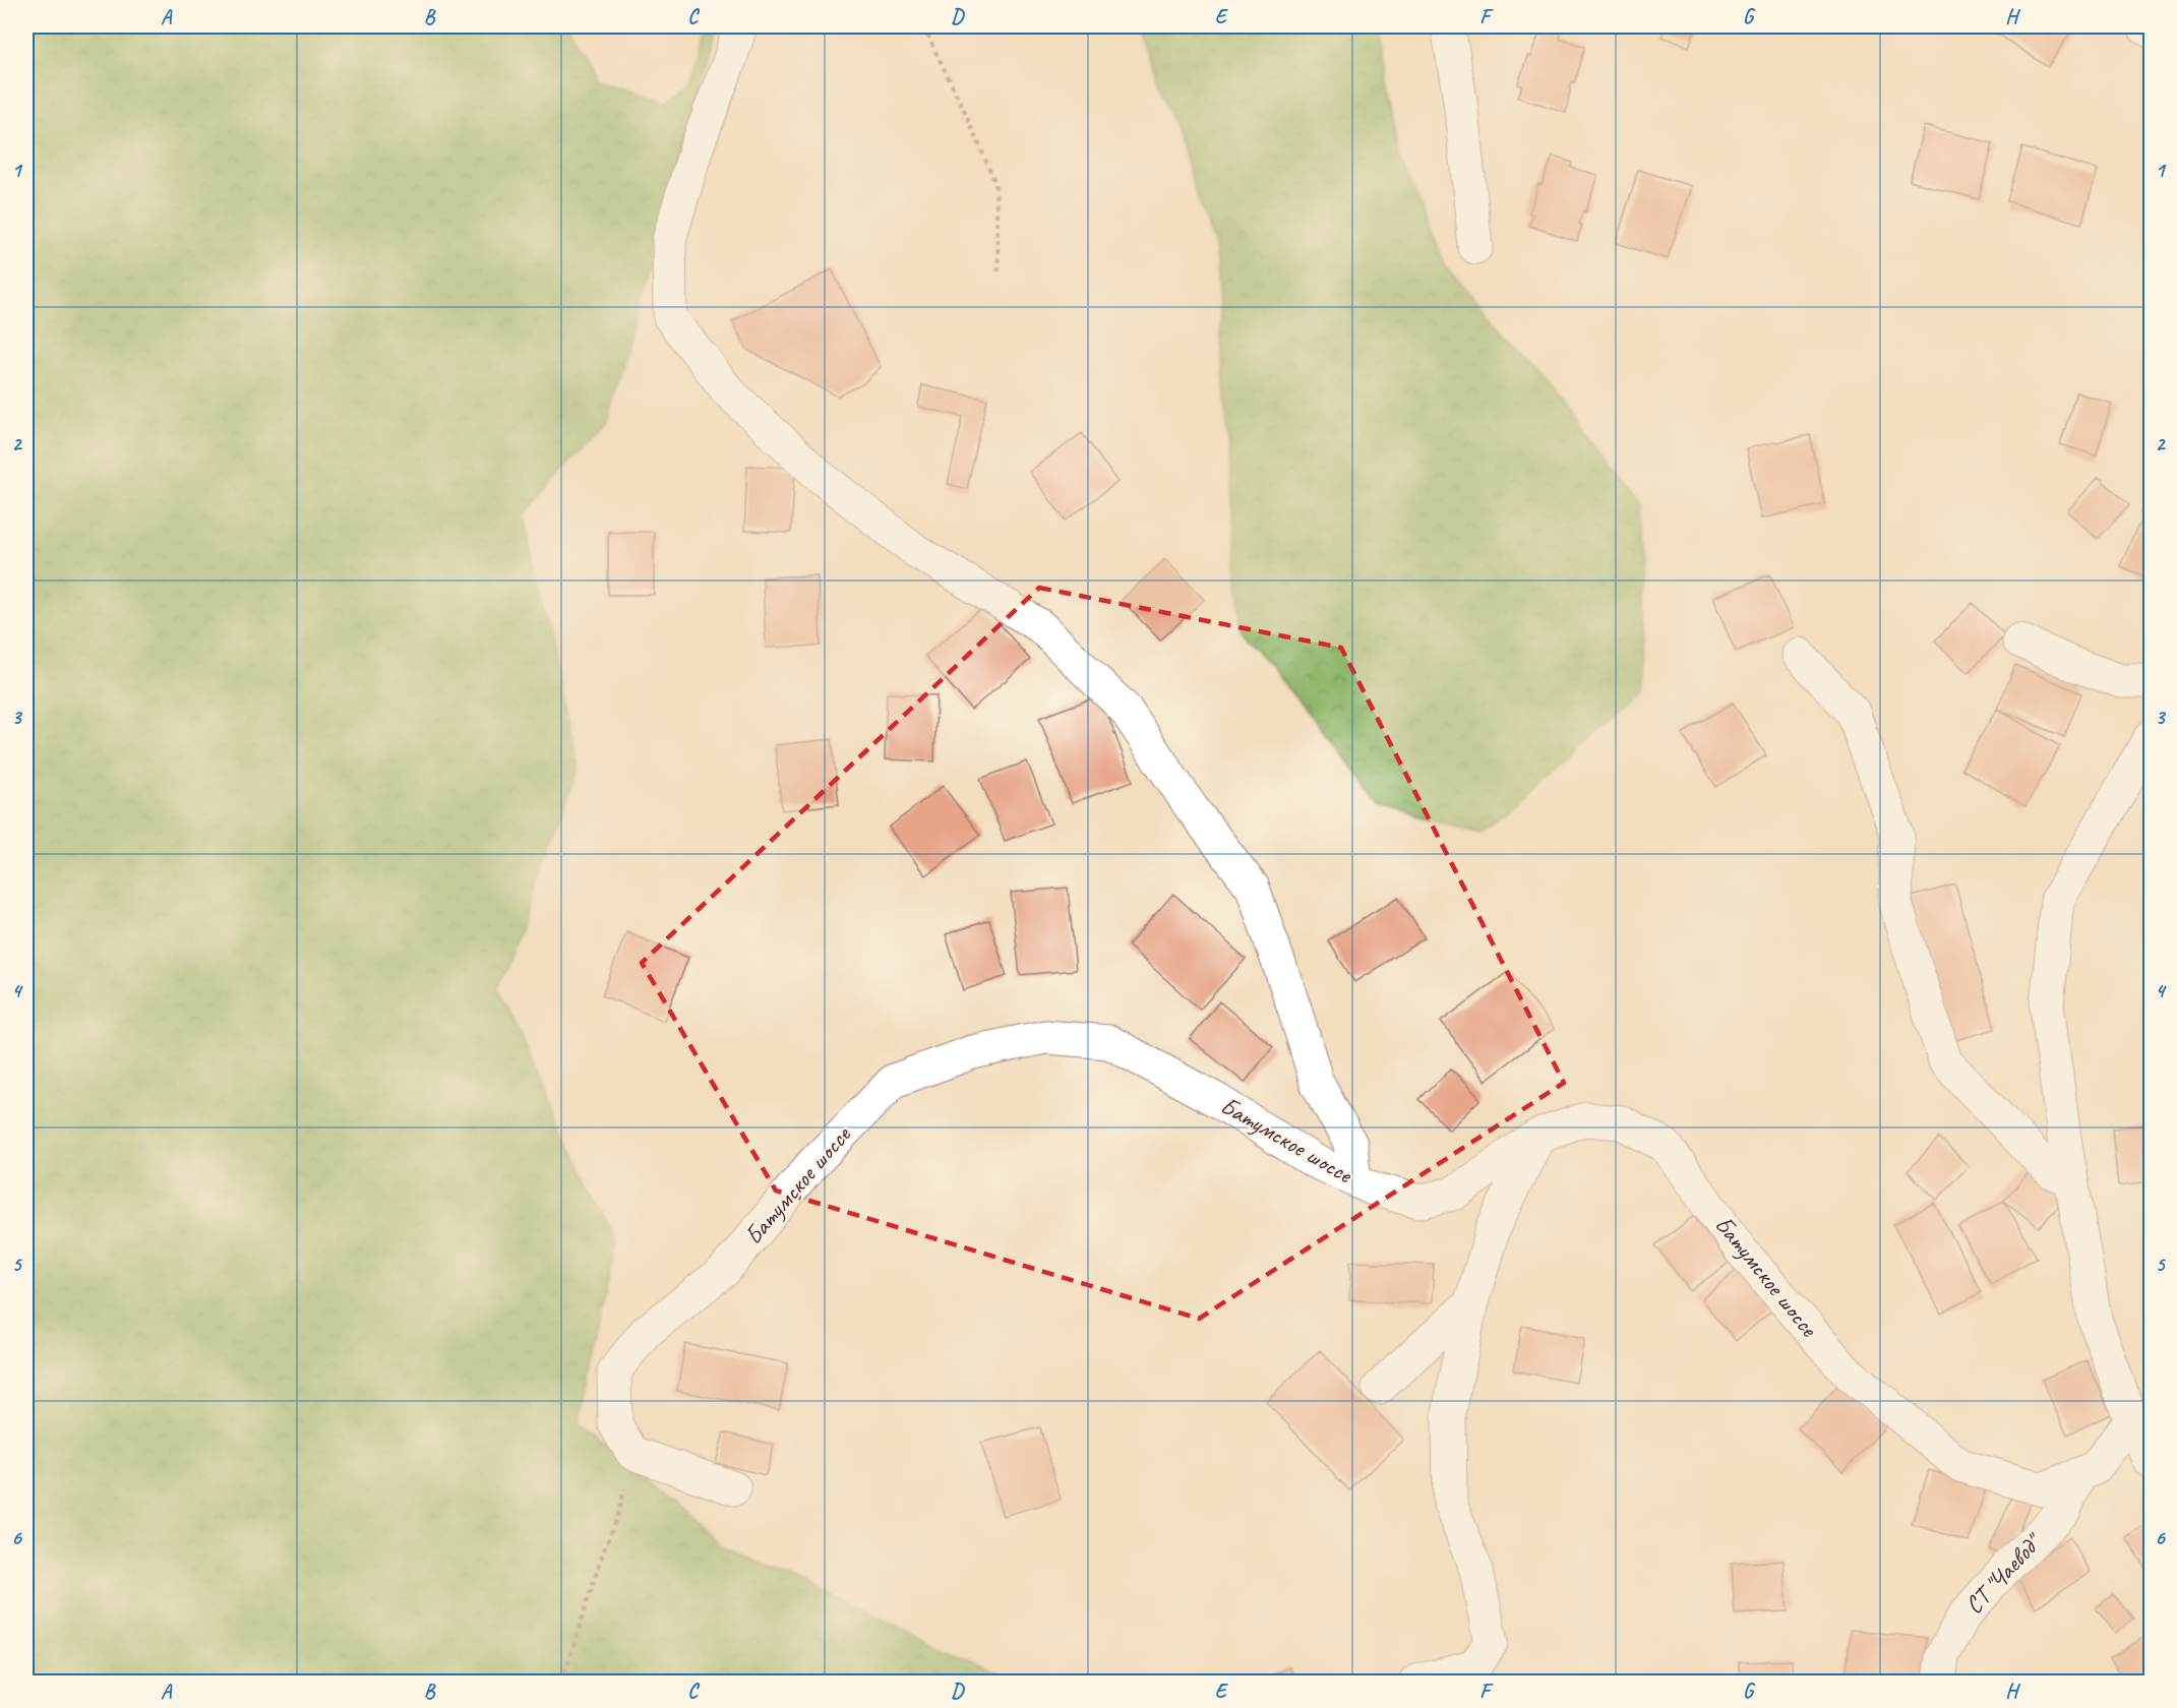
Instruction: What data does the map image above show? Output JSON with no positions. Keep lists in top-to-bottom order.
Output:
{
  "streets": {
    "street": ["Батумское шоссе", "СТ \"Чаевод\""]
  },
  "crossings": [
    ["Батумское шоссе", "СТ \"Чаевод\""]
  ],
  "grid": {
    "columns": [
      "A",
      "B",
      "C",
      "D",
      "E",
      "F",
      "G",
      "H"
    ],
    "rows": [
      "1",
      "2",
      "3",
      "4",
      "5",
      "6"
    ]
  }
}
